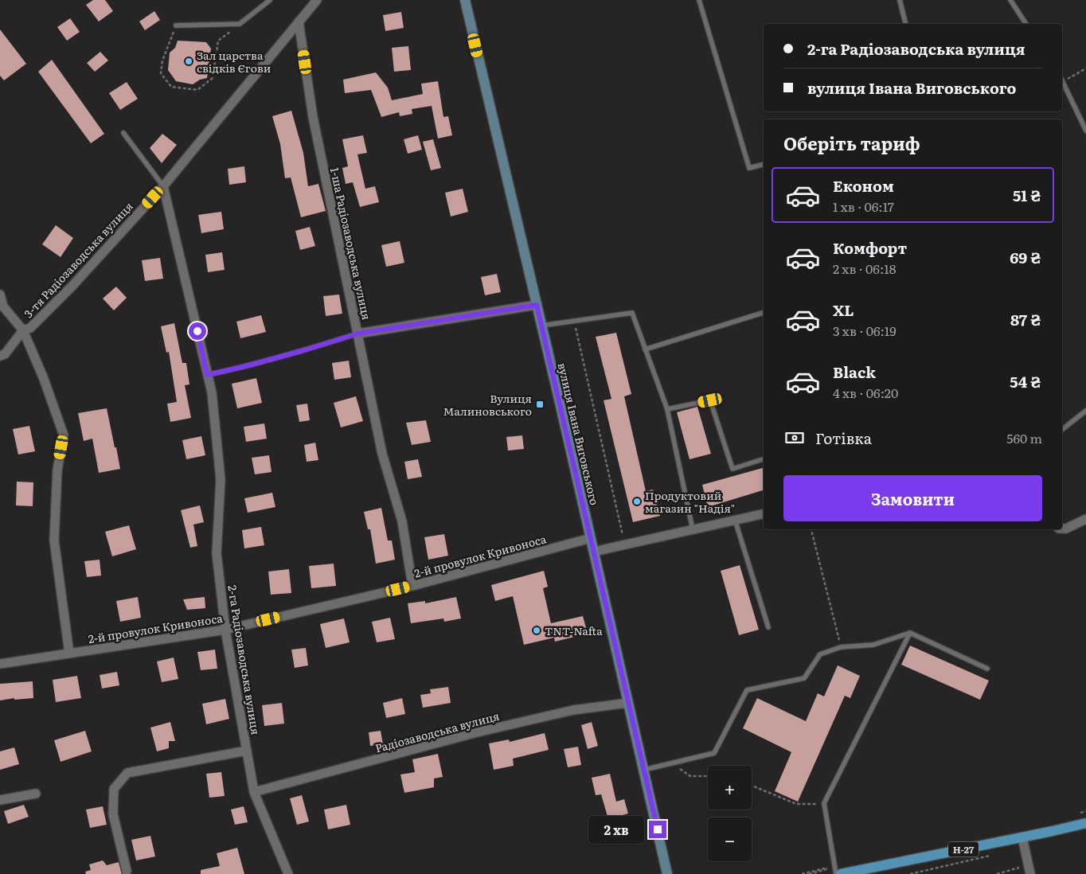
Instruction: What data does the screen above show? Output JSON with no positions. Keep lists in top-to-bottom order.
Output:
{
  "streets": {
    "main road": ["Н-27"],
    "street": [
      "1-ша Радіозаводська вулиця",
      "3-тя Радіозаводська вулиця",
      "вулиця Івана Виговського",
      "2-й провулок Кривоноса",
      "2-га Радіозаводська вулиця",
      "Радіозаводська вулиця"
    ]
  },
  "crossings": [
    ["1-ша Радіозаводська вулиця", "3-тя Радіозаводська вулиця"],
    ["1-ша Радіозаводська вулиця", "2-й провулок Кривоноса"],
    ["3-тя Радіозаводська вулиця", "2-га Радіозаводська вулиця"],
    ["вулиця Івана Виговського", "2-й провулок Кривоноса"],
    ["вулиця Івана Виговського", "Радіозаводська вулиця"],
    ["2-й провулок Кривоноса", "2-га Радіозаводська вулиця"],
    ["2-га Радіозаводська вулиця", "Радіозаводська вулиця"]
  ],
  "places": {
    "other": ["Зал царства свідків Єгови", "Продуктовий магазин \"Надія\"", "TNT-Nafta"],
    "transit": ["Вулиця Малиновського"]
  },
  "page": {
    "banner": ["2-га Радіозаводська вулиця", "вулиця Івана Виговського"],
    "heading": "Оберіть тариф",
    "list": [
      {
        "name": "Економ",
        "note": "1 хв · 06:17",
        "value": "51 ₴"
      },
      {
        "name": "Комфорт",
        "note": "2 хв · 06:18",
        "value": "69 ₴"
      },
      {
        "name": "XL",
        "note": "3 хв · 06:19",
        "value": "87 ₴"
      },
      {
        "name": "Black",
        "note": "4 хв · 06:20",
        "value": "54 ₴"
      }
    ],
    "pay": ["Готівка", "560 m"],
    "buttons": "Замовити",
    "map_buttons": ["+", "−"],
    "bubble": "2 хв"
  }
}
